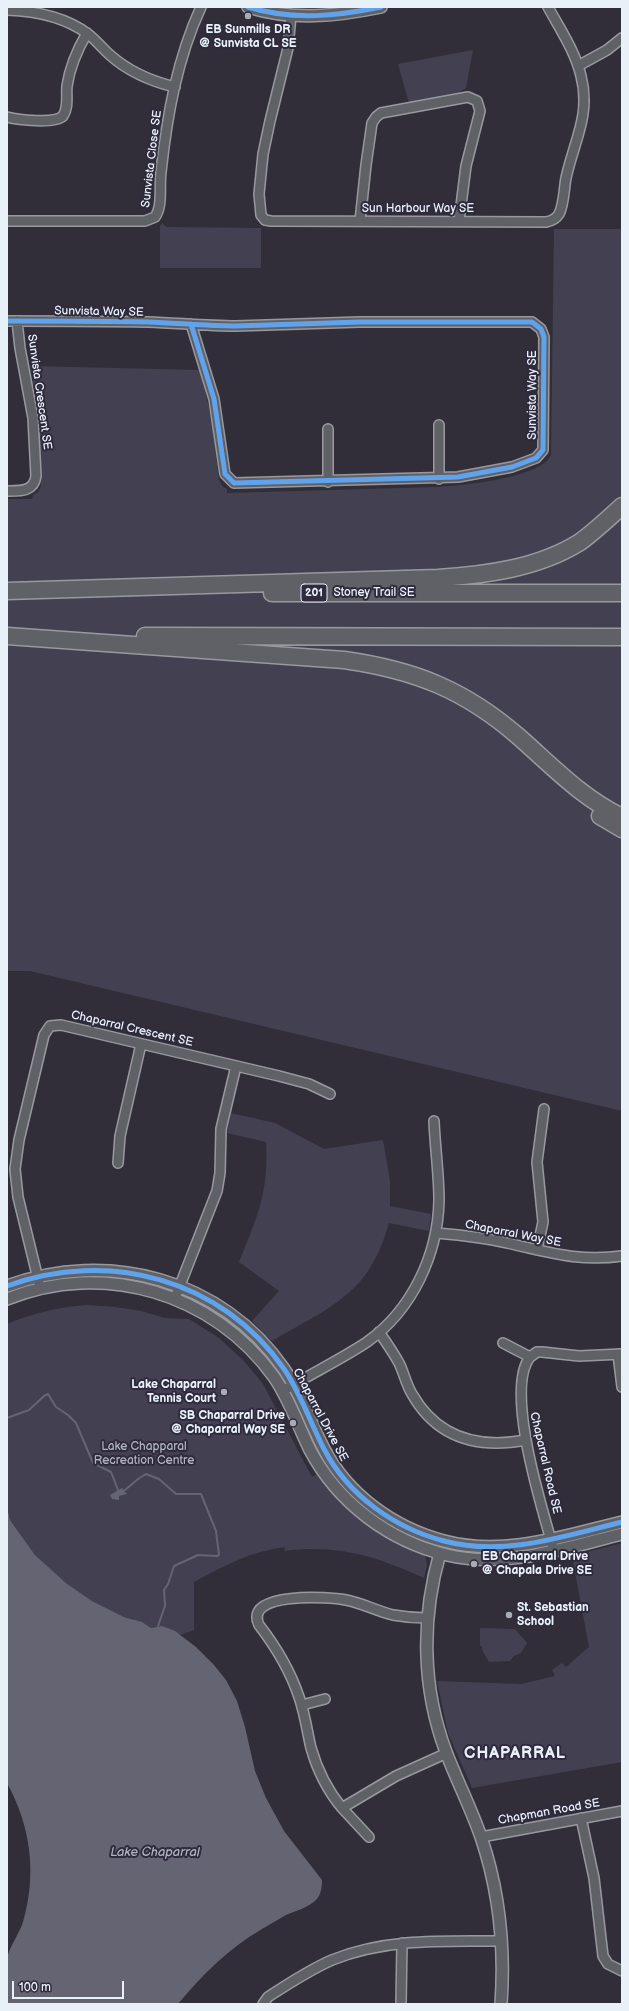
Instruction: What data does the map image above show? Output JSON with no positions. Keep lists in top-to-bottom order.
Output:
{
  "streets": {
    "highway": ["201", "Stoney Trail SE"],
    "street": [
      "Sunvista Close SE",
      "Sun Harbour Way SE",
      "Sunvista Way SE",
      "Sunvista Crescent SE",
      "Chaparral Crescent SE",
      "Chaparral Way SE",
      "Chaparral Drive SE",
      "Chaparral Road SE",
      "Chapman Road SE"
    ]
  },
  "crossings": [
    ["Sunvista Way SE", "Sunvista Crescent SE"],
    ["Chaparral Crescent SE", "Chaparral Drive SE"],
    ["Chaparral Drive SE", "Chaparral Road SE"]
  ],
  "districts": ["CHAPARRAL"],
  "water": ["Lake Chaparral"],
  "parks": ["Lake Chapparal Recreation Centre"],
  "places": [
    "EB Sunmills DR @ Sunvista CL SE",
    "Lake Chaparral Tennis Court",
    "SB Chaparral Drive @ Chaparral Way SE",
    "EB Chaparral Drive @ Chapala Drive SE",
    "St. Sebastian School"
  ],
  "scale_bar": "100 m"
}
